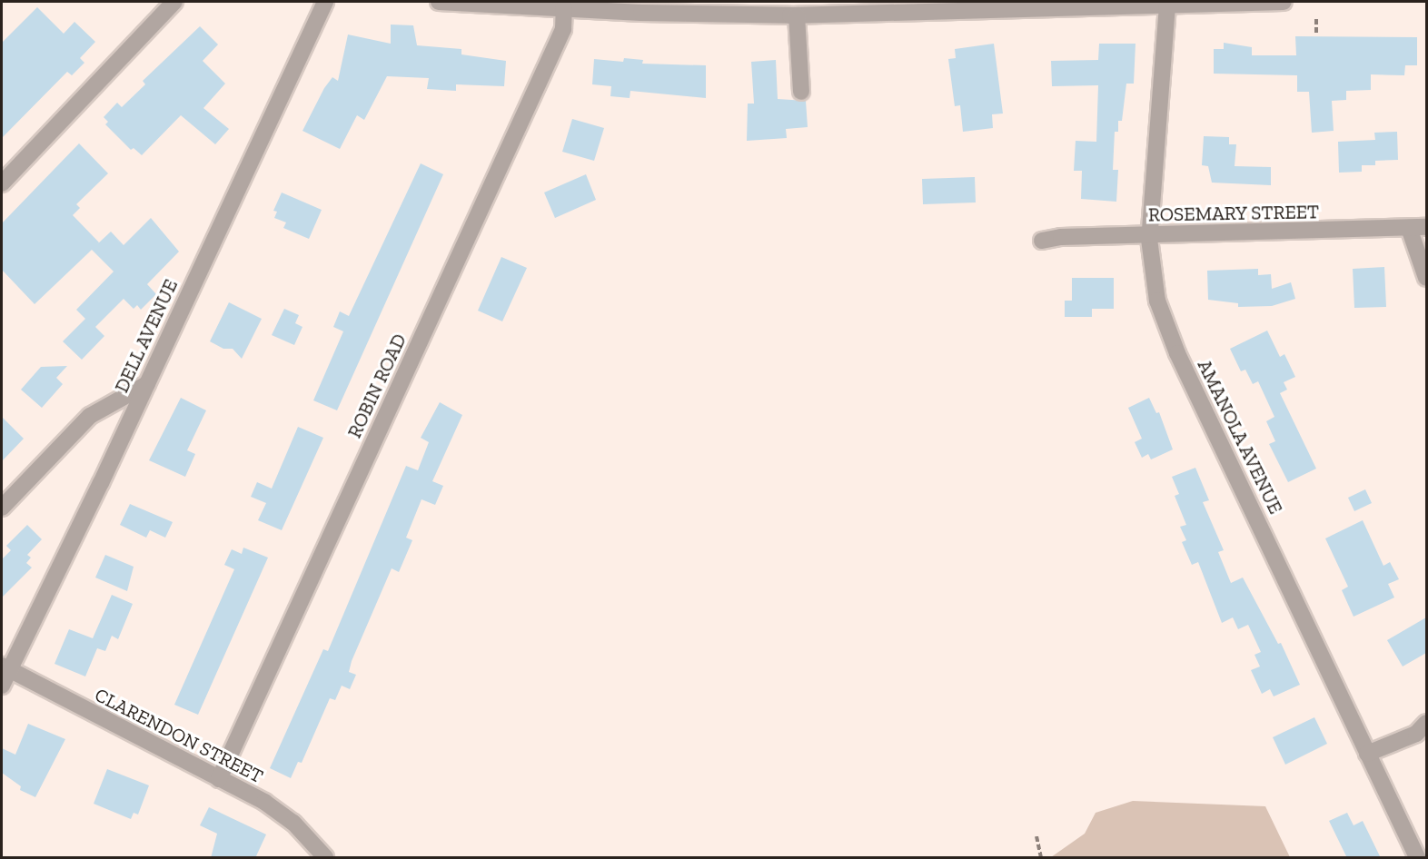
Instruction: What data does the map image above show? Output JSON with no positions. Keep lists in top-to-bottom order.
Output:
{
  "streets": {
    "street": [
      "ROSEMARY STREET",
      "DELL AVENUE",
      "ROBIN ROAD",
      "AMANOLA AVENUE",
      "CLARENDON STREET"
    ]
  },
  "crossings": [
    ["ROSEMARY STREET", "AMANOLA AVENUE"],
    ["DELL AVENUE", "CLARENDON STREET"],
    ["ROBIN ROAD", "CLARENDON STREET"]
  ]
}
